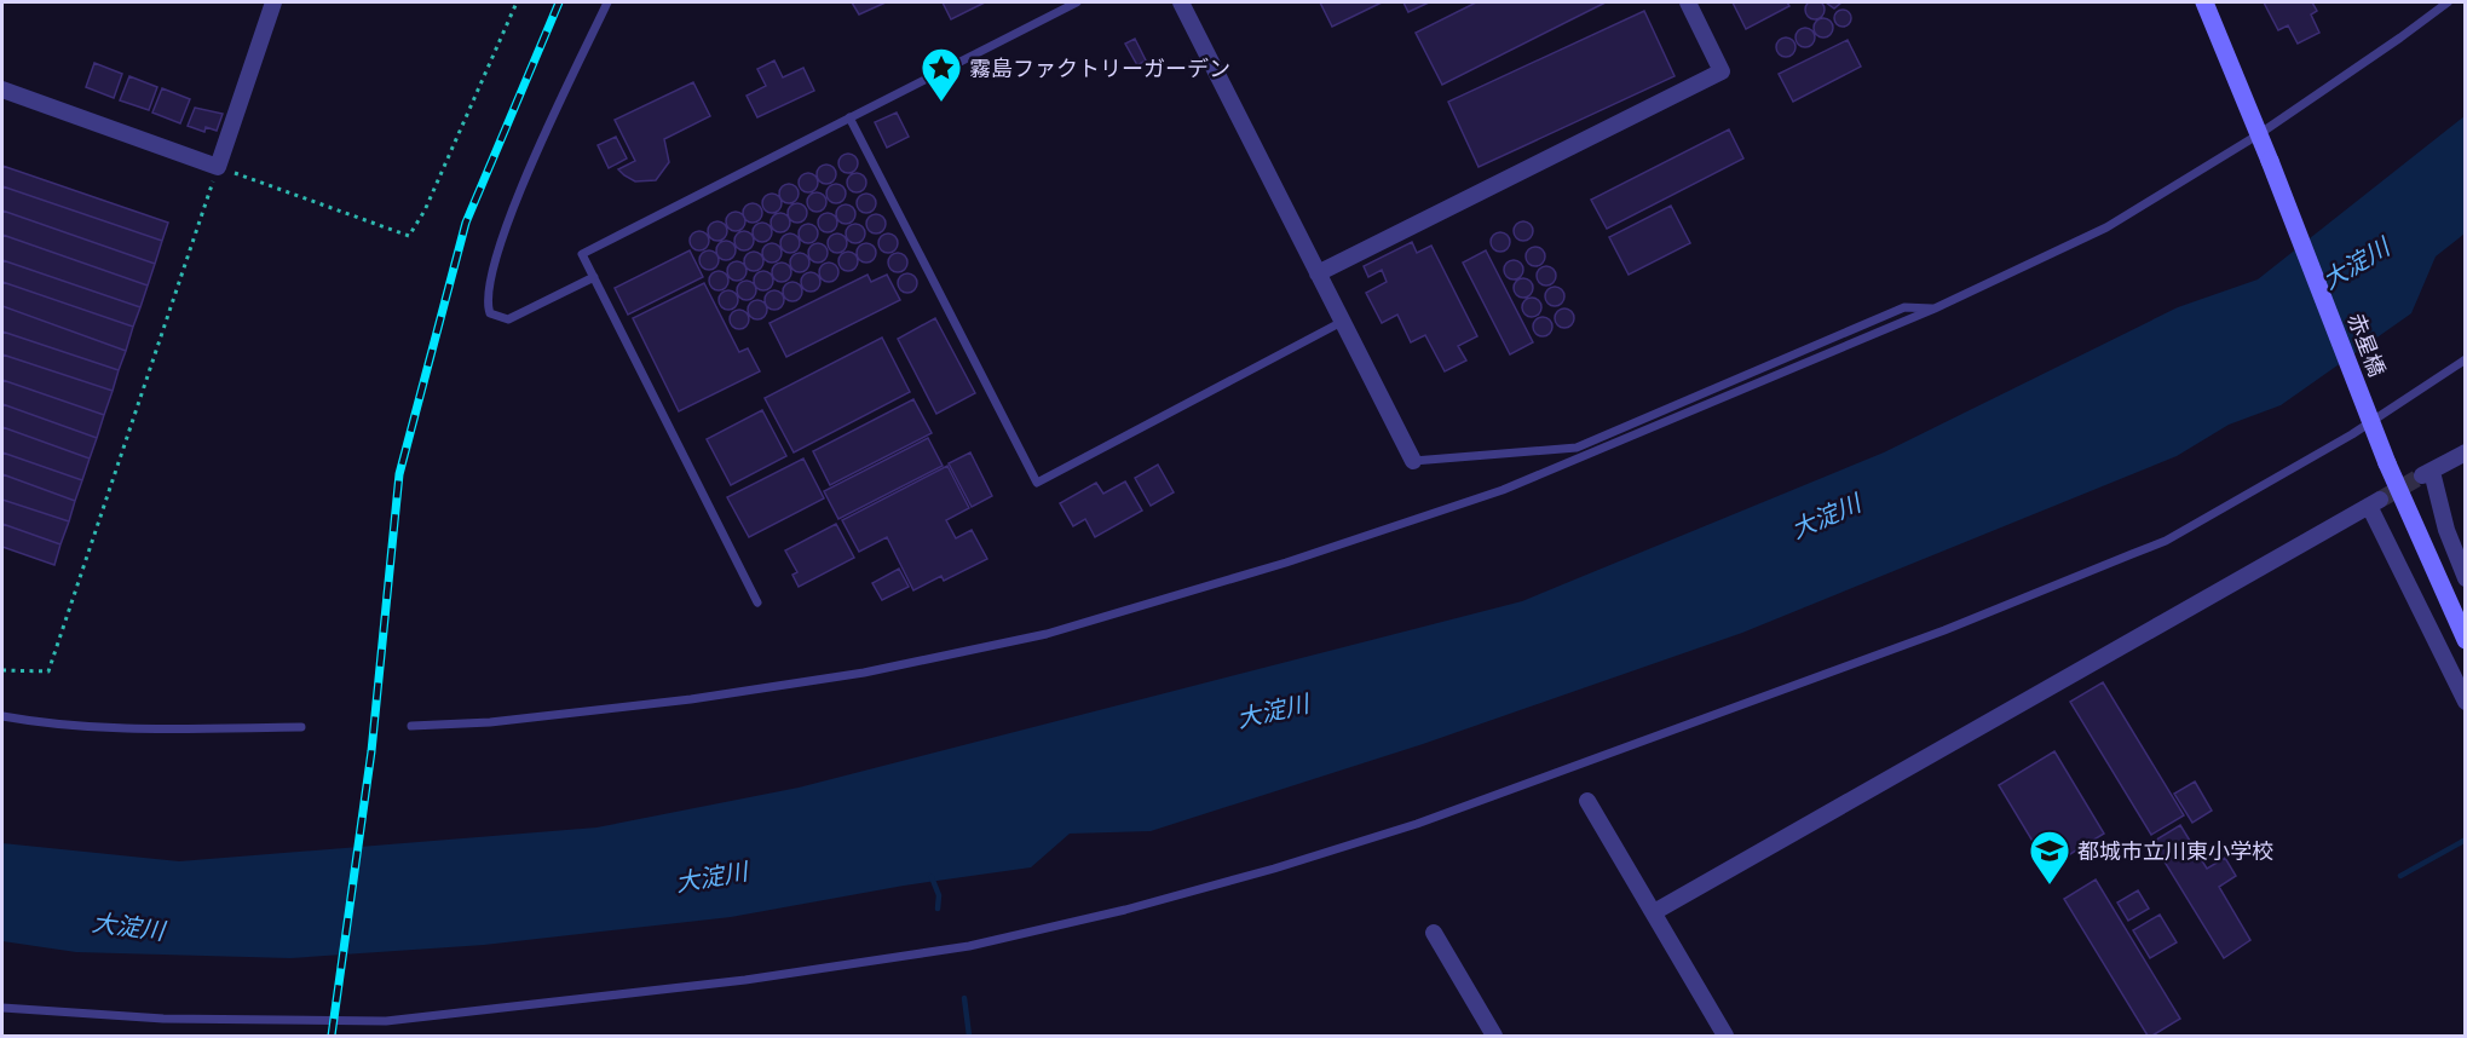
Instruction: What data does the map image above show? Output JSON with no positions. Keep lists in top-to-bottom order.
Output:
{
  "streets": {
    "street": ["赤星橋"]
  },
  "water": ["大淀川"],
  "places": {
    "place": ["霧島ファクトリーガーデン"],
    "school or university": ["都城市立川東小学校"]
  }
}
